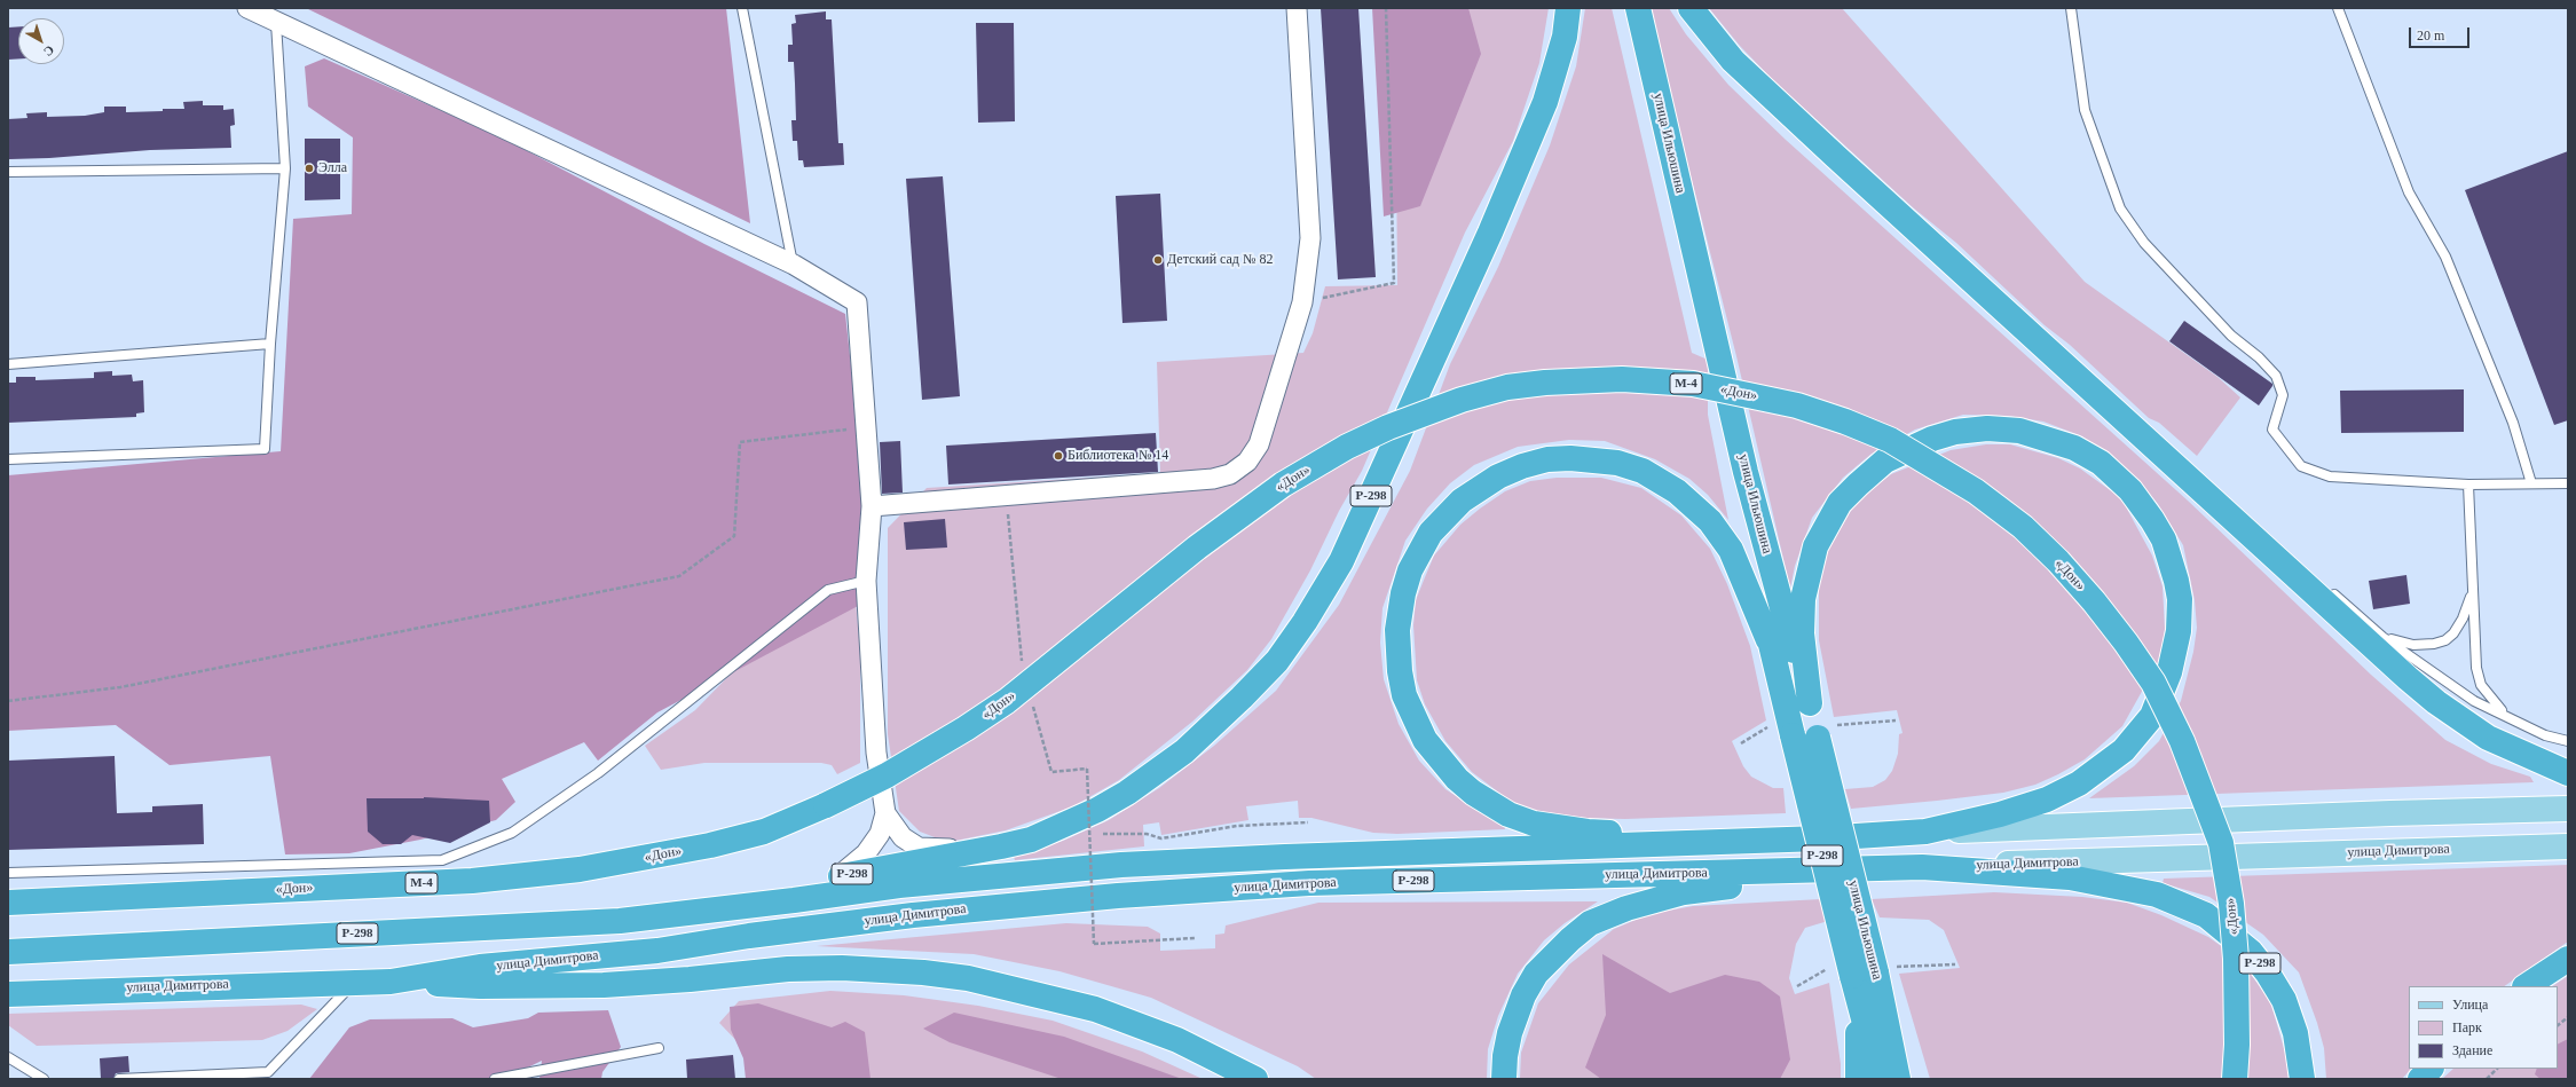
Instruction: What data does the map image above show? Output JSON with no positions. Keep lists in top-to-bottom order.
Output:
{
  "streets": {
    "highway": [
      "улица Ильюшина",
      "М-4",
      "«Дон»",
      "Р-298",
      "улица Димитрова"
    ]
  },
  "crossings": [
    ["улица Ильюшина", "Р-298"],
    ["Р-298", "улица Димитрова"]
  ],
  "places": ["Элла", "Детский сад № 82", "Библиотека № 14"],
  "legend": ["Улица", "Парк", "Здание"],
  "scale_bar": "20 m",
  "north": "bottom right"
}
